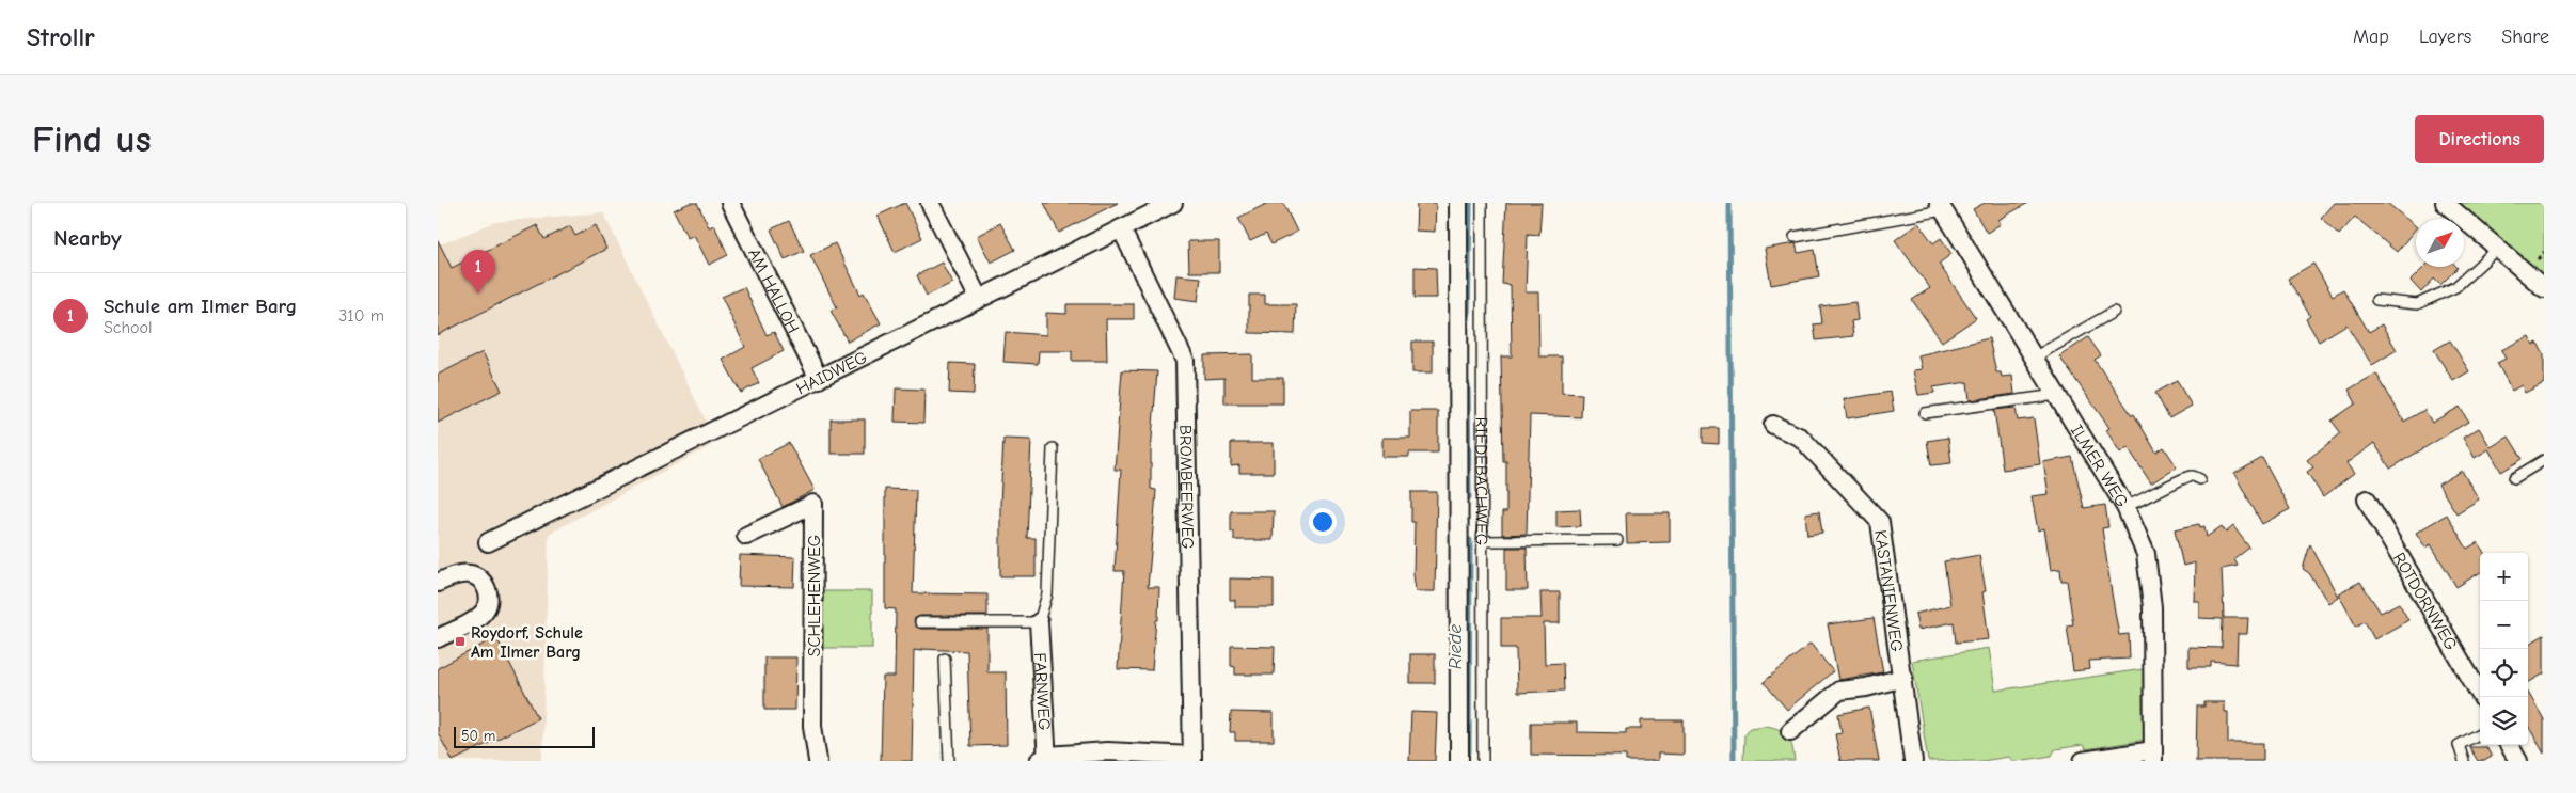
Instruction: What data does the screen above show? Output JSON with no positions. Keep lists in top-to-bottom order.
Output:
{
  "streets": {
    "street": [
      "AM HALLOH",
      "HAIDWEG",
      "ILMER WEG",
      "RIEDEBACHWEG",
      "BROMBEERWEG",
      "KASTANIENWEG",
      "SCHLEHENWEG",
      "ROTDORNWEG",
      "FARNWEG"
    ]
  },
  "crossings": [
    ["AM HALLOH", "HAIDWEG"],
    ["HAIDWEG", "BROMBEERWEG"]
  ],
  "water": ["Riede"],
  "places": {
    "transit": ["Roydorf, Schule Am Ilmer Barg"]
  },
  "scale_bar": "50 m",
  "north": "top right",
  "page": {
    "header": "Strollr",
    "nav": ["Map", "Layers", "Share"],
    "buttons": "Directions",
    "title": "Find us",
    "heading": "Nearby",
    "pins": "1",
    "list": [
      {
        "mark": "1",
        "name": "Schule am Ilmer Barg",
        "note": "School",
        "value": "310 m"
      }
    ],
    "map_buttons": ["+", "−"],
    "scale": "50 m"
  }
}
